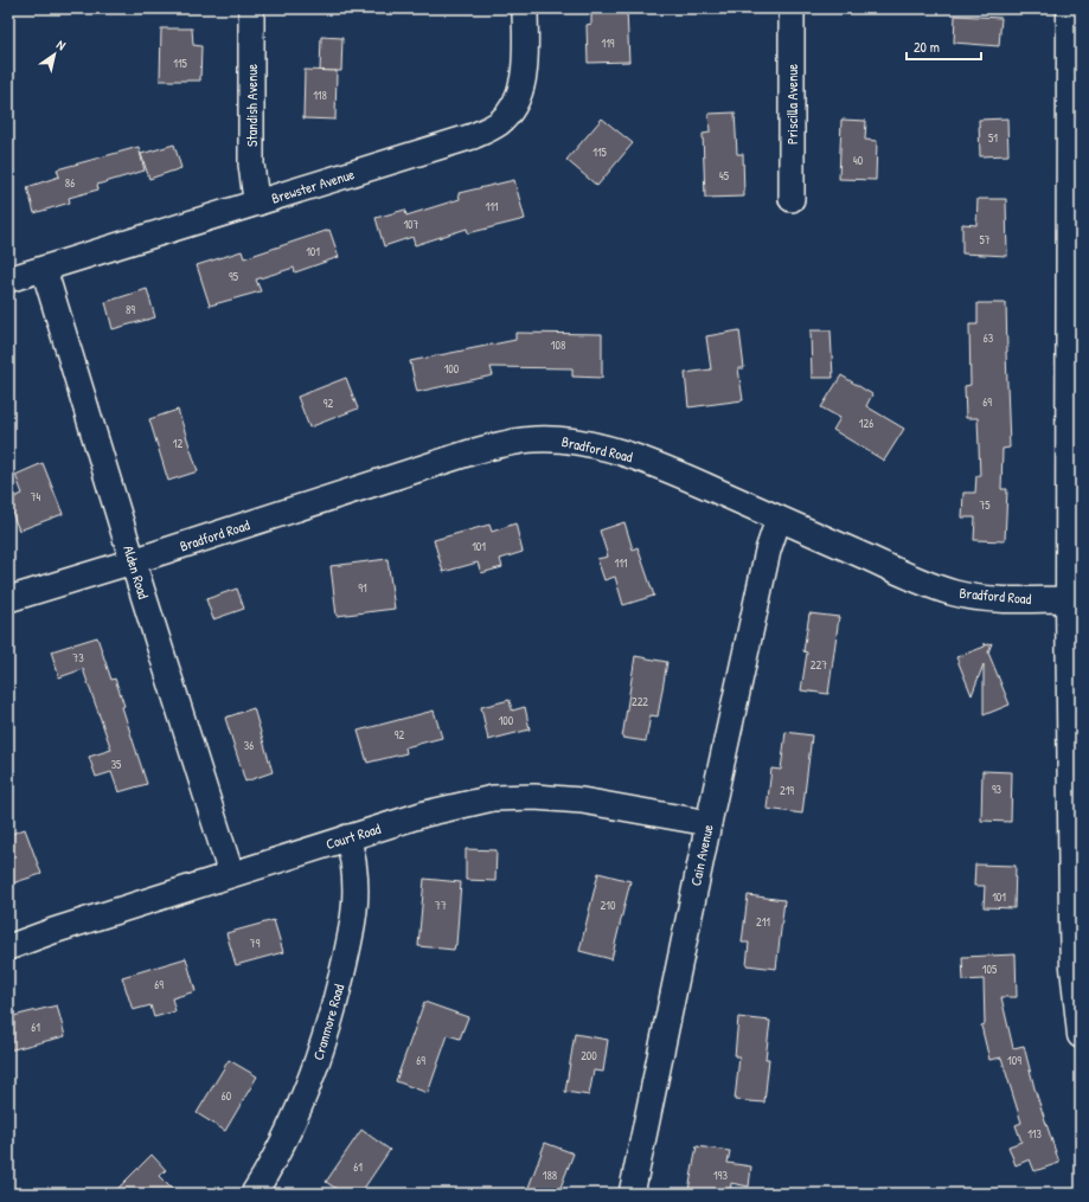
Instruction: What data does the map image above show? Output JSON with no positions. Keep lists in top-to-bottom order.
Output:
{
  "streets": {
    "street": [
      "Priscilla Avenue",
      "Standish Avenue",
      "Brewster Avenue",
      "Bradford Road",
      "Alden Road",
      "Court Road",
      "Cain Avenue",
      "Cranmore Road"
    ]
  },
  "crossings": [
    ["Standish Avenue", "Brewster Avenue"],
    ["Brewster Avenue", "Alden Road"],
    ["Bradford Road", "Alden Road"],
    ["Bradford Road", "Cain Avenue"],
    ["Alden Road", "Court Road"],
    ["Court Road", "Cain Avenue"],
    ["Court Road", "Cranmore Road"]
  ],
  "house_numbers": [
    "119",
    "115",
    "118",
    "51",
    "115",
    "40",
    "45",
    "86",
    "111",
    "107",
    "57",
    "101",
    "95",
    "89",
    "63",
    "108",
    "100",
    "69",
    "92",
    "126",
    "12",
    "74",
    "75",
    "101",
    "111",
    "91",
    "73",
    "227",
    "222",
    "100",
    "92",
    "36",
    "35",
    "93",
    "219",
    "101",
    "77",
    "210",
    "211",
    "79",
    "105",
    "69",
    "61",
    "200",
    "69",
    "109",
    "60",
    "113",
    "61",
    "188",
    "193"
  ],
  "scale_bar": "20 m",
  "north": "top right"
}
